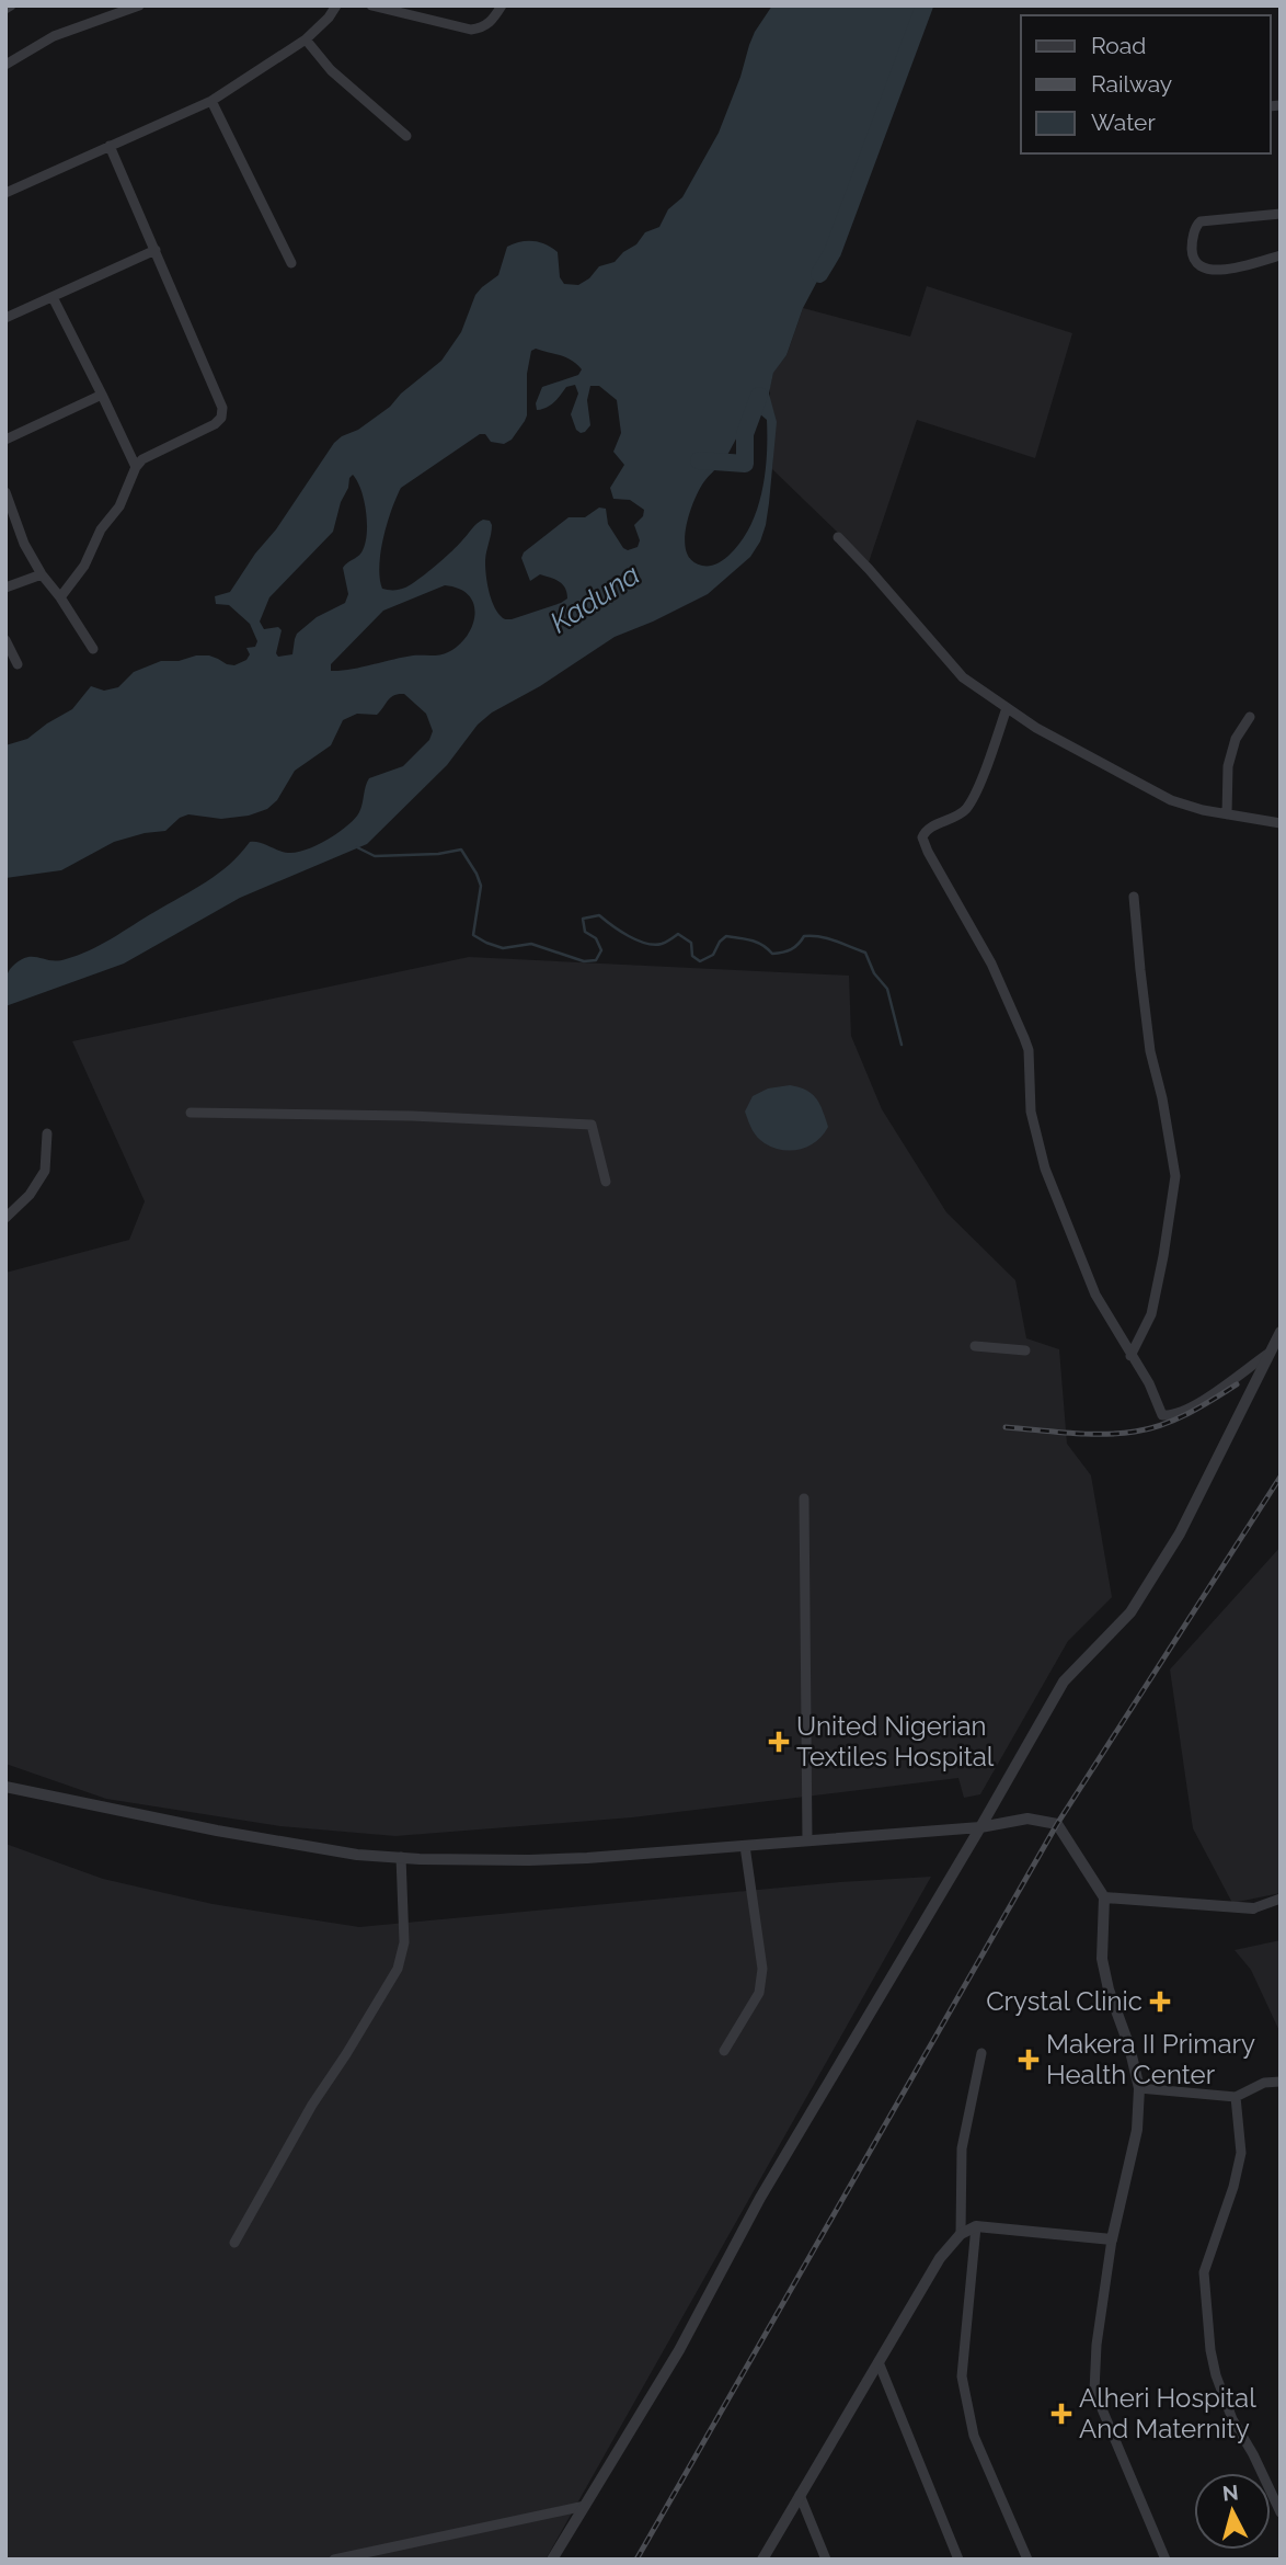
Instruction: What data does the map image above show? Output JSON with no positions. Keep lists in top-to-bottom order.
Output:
{
  "water": ["Kaduna"],
  "places": {
    "health": [
      "United Nigerian Textiles Hospital",
      "Crystal Clinic",
      "Makera II Primary Health Center",
      "Alheri Hospital And Maternity"
    ]
  },
  "legend": ["Road", "Railway", "Water"],
  "north": "top"
}
